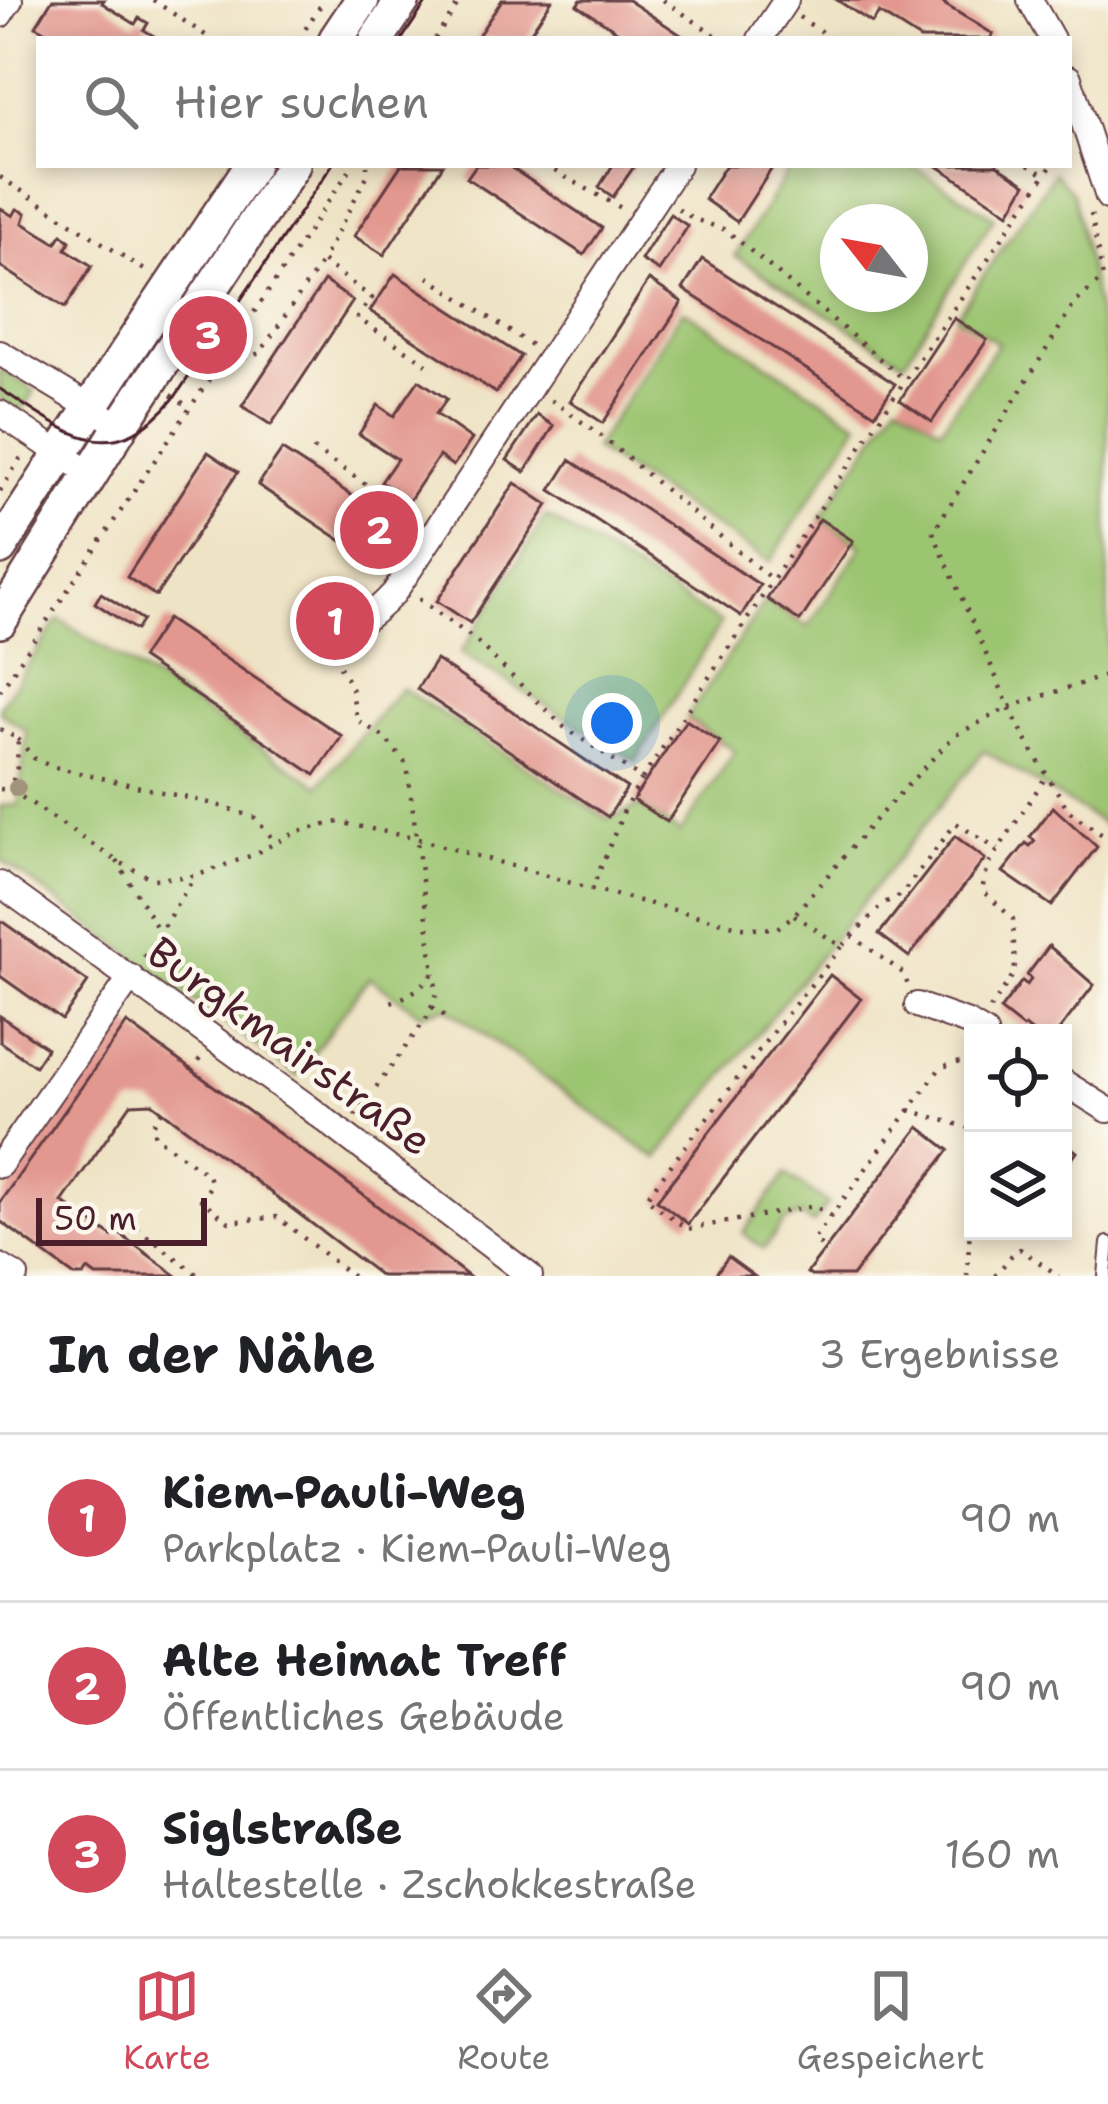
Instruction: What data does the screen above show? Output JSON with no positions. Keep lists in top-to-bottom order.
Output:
{
  "streets": {
    "street": ["Burgkmairstraße"]
  },
  "scale_bar": "50 m",
  "north": "top left",
  "page": {
    "search": "Hier suchen",
    "pins": ["3", "2", "1"],
    "scale": "50 m",
    "heading": ["In der Nähe", "3 Ergebnisse"],
    "list": [
      {
        "mark": "1",
        "name": "Kiem-Pauli-Weg",
        "note": "Parkplatz · Kiem-Pauli-Weg",
        "value": "90 m"
      },
      {
        "mark": "2",
        "name": "Alte Heimat Treff",
        "note": "Öffentliches Gebäude",
        "value": "90 m"
      },
      {
        "mark": "3",
        "name": "Siglstraße",
        "note": "Haltestelle · Zschokkestraße",
        "value": "160 m"
      }
    ],
    "nav": ["Karte", "Route", "Gespeichert"]
  }
}
